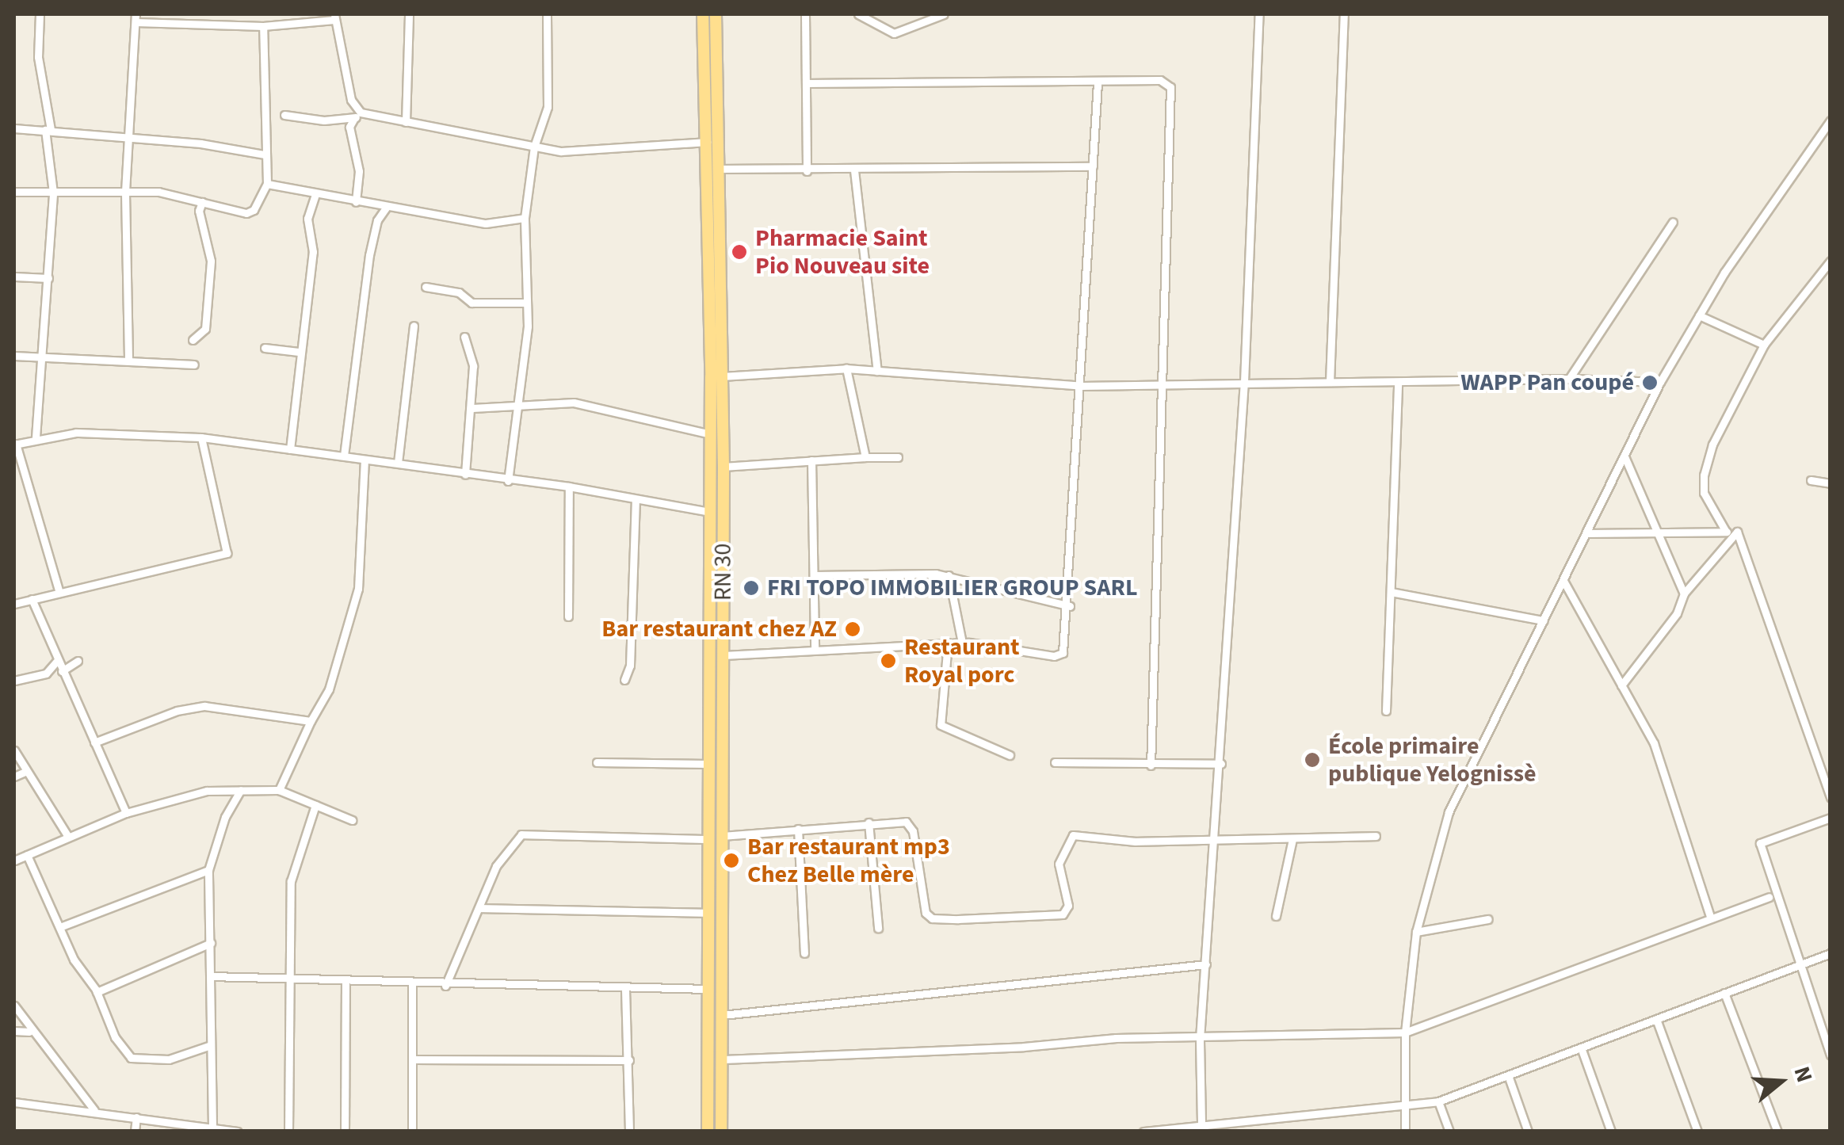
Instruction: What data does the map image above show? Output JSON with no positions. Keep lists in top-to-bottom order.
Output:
{
  "streets": {
    "main road": ["RN 30"]
  },
  "places": [
    "Pharmacie Saint Pio Nouveau site",
    "WAPP Pan coupé",
    "FRI TOPO IMMOBILIER GROUP SARL",
    "Bar restaurant chez AZ",
    "Restaurant Royal porc",
    "École primaire publique Yelognissè",
    "Bar restaurant mp3 Chez Belle mère"
  ],
  "north": "right"
}
